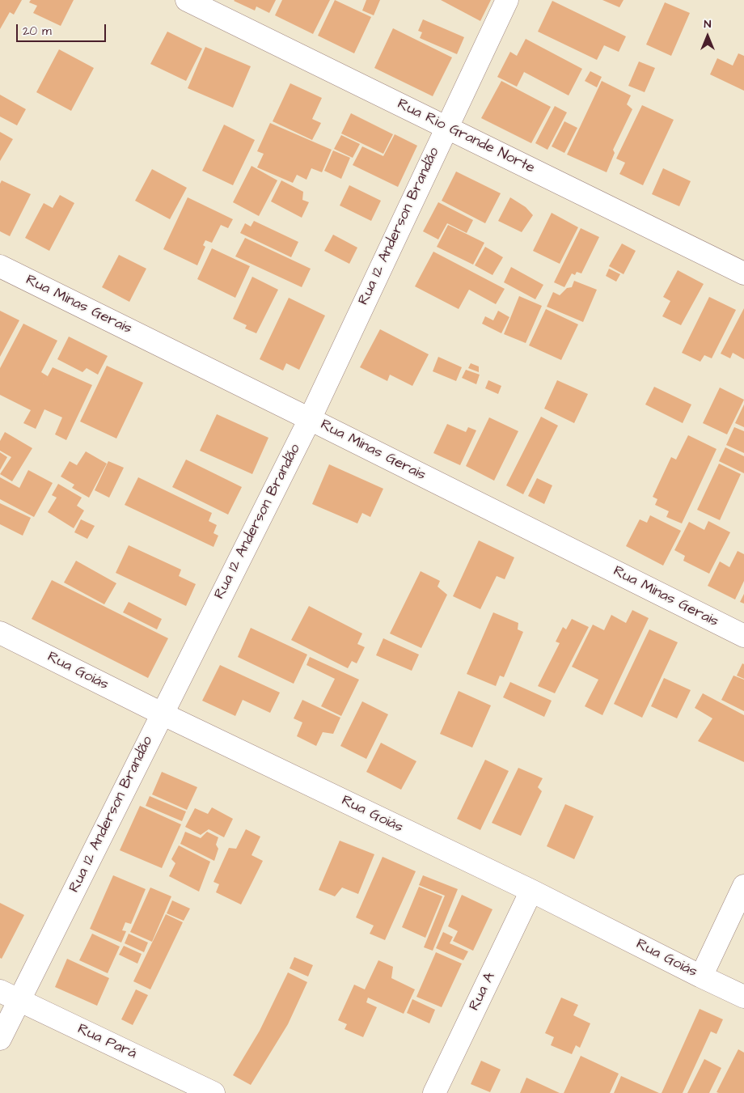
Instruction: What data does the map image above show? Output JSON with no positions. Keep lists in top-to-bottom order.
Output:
{
  "streets": {
    "street": [
      "Rua Rio Grande Norte",
      "Rua 12 Anderson Brandão",
      "Rua Minas Gerais",
      "Rua Goiás",
      "Rua A",
      "Rua Pará"
    ]
  },
  "crossings": [
    ["Rua Rio Grande Norte", "Rua 12 Anderson Brandão"],
    ["Rua 12 Anderson Brandão", "Rua Minas Gerais"],
    ["Rua 12 Anderson Brandão", "Rua Goiás"],
    ["Rua 12 Anderson Brandão", "Rua Pará"],
    ["Rua Goiás", "Rua A"]
  ],
  "scale_bar": "20 m",
  "north": "top"
}
